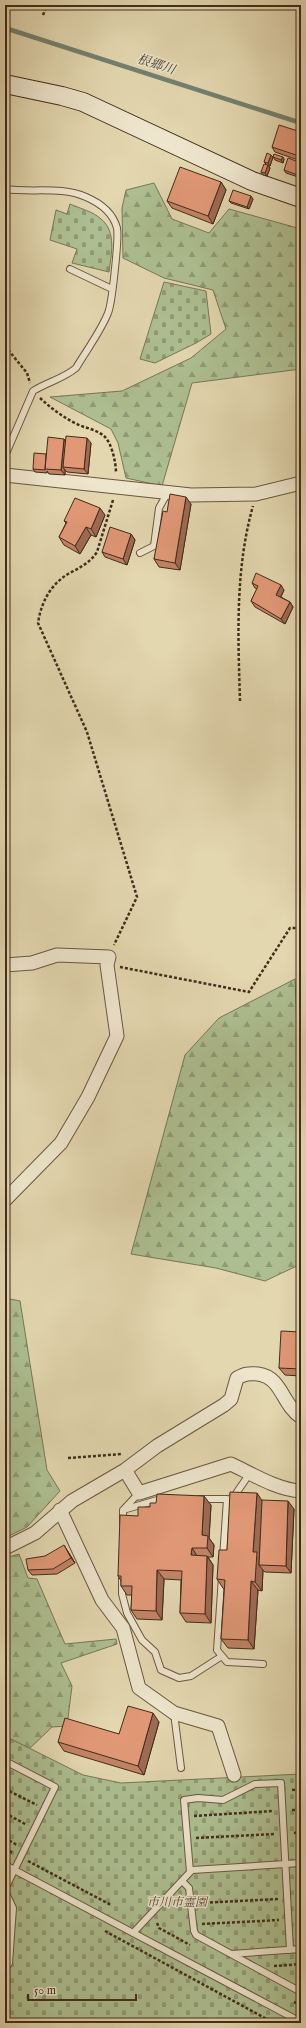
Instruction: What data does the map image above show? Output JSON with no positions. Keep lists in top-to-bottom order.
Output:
{
  "water": ["根郷川"],
  "parks": ["市川市霊園"],
  "scale_bar": "50 m"
}
